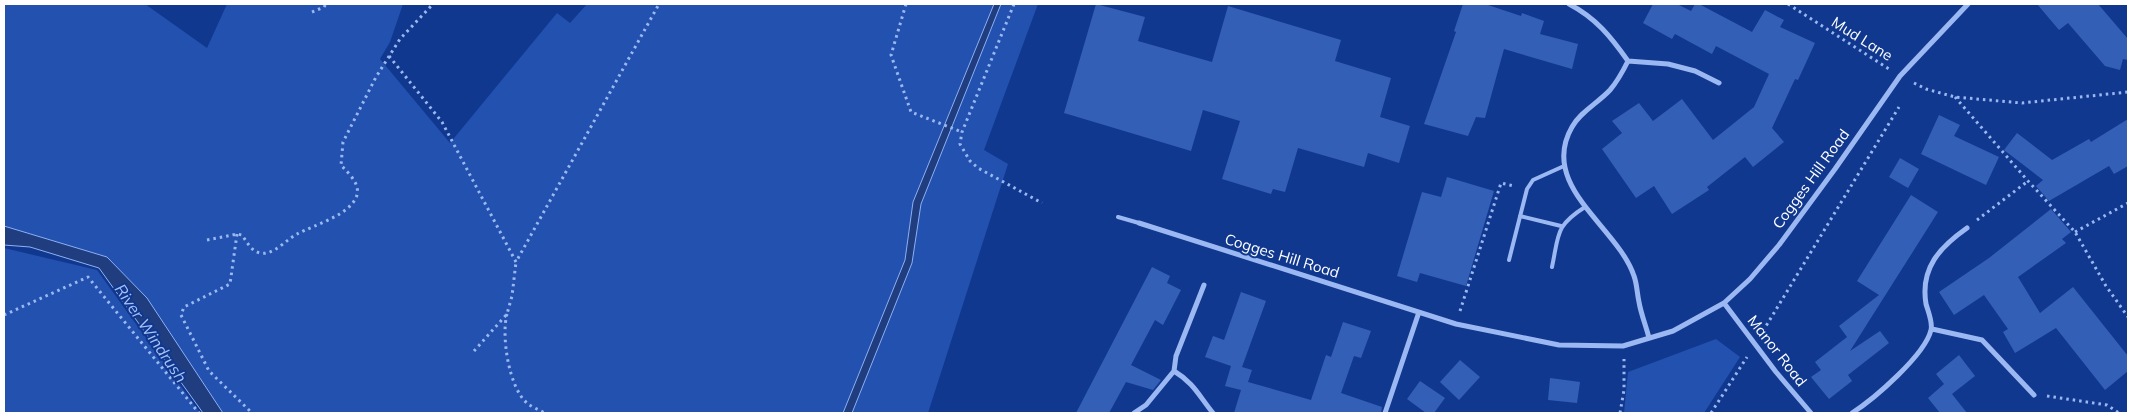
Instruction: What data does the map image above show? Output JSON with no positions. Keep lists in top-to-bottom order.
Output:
{
  "streets": {
    "street": ["Cogges Hill Road", "Manor Road"],
    "path": ["Mud Lane"]
  },
  "crossings": [
    ["Mud Lane", "Cogges Hill Road"],
    ["Cogges Hill Road", "Manor Road"]
  ],
  "water": ["River Windrush"]
}
